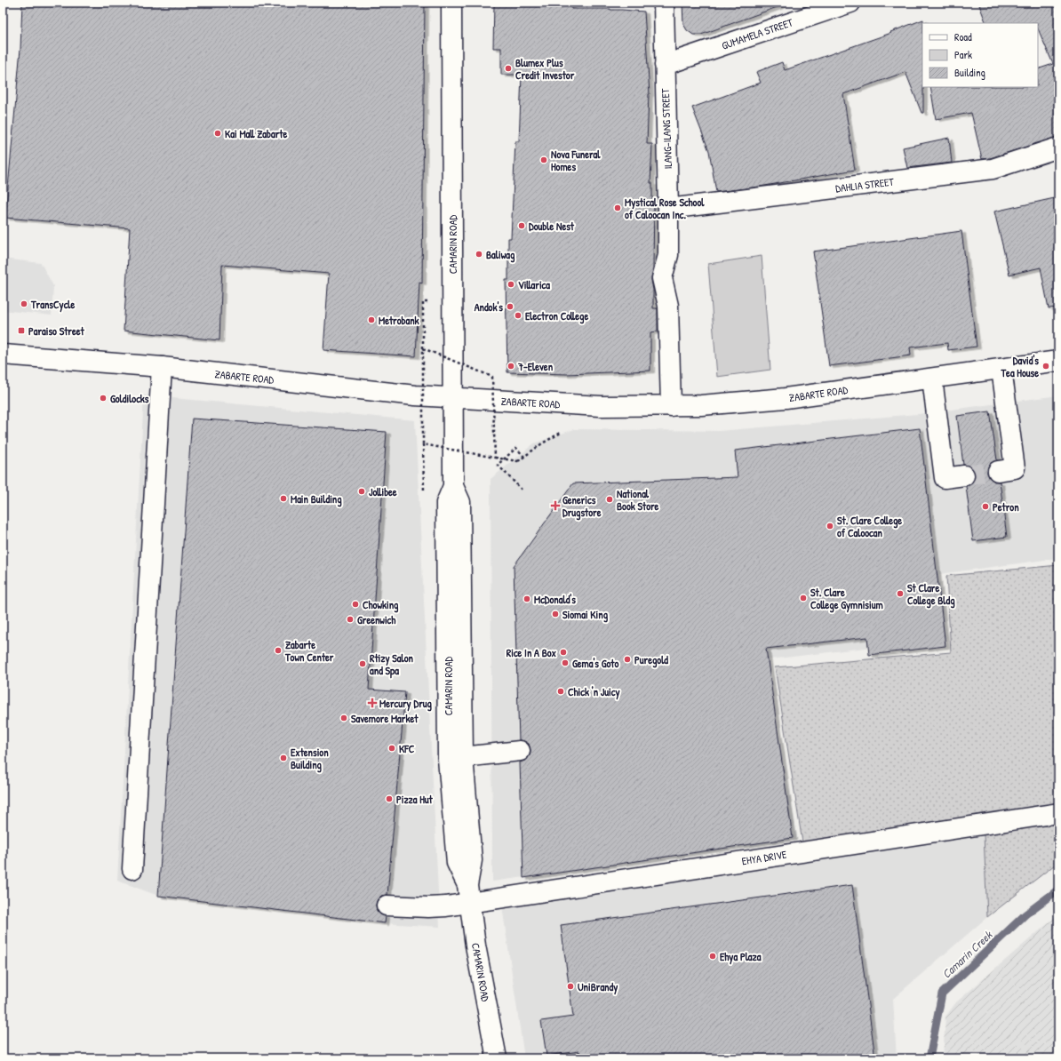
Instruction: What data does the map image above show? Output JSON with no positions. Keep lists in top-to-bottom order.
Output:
{
  "streets": {
    "main road": [
      "GUMAMELA STREET",
      "ILANG-ILANG STREET",
      "DAHLIA STREET",
      "CAMARIN ROAD",
      "ZABARTE ROAD",
      "EHYA DRIVE"
    ]
  },
  "crossings": [
    ["GUMAMELA STREET", "ILANG-ILANG STREET"],
    ["ILANG-ILANG STREET", "DAHLIA STREET"],
    ["ILANG-ILANG STREET", "ZABARTE ROAD"],
    ["CAMARIN ROAD", "ZABARTE ROAD"],
    ["CAMARIN ROAD", "EHYA DRIVE"]
  ],
  "water": ["Camarin Creek"],
  "places": {
    "other": [
      "Blumex Plus Credit Investor",
      "Kai Mall Zabarte",
      "Nova Funeral Homes",
      "Mystical Rose School of Caloocan Inc.",
      "Double Nest",
      "Baliwag",
      "Villarica",
      "TransCycle",
      "Andok's",
      "Electron College",
      "Metrobank",
      "7-Eleven",
      "David's Tea House",
      "Goldilocks",
      "Jollibee",
      "Main Building",
      "National Book Store",
      "Petron",
      "St. Clare College of Caloocan",
      "St Clare College Bldg",
      "St. Clare College Gymnisium",
      "McDonald's",
      "Chowking",
      "Siomai King",
      "Greenwich",
      "Zabarte Town Center",
      "Rice In A Box",
      "Puregold",
      "Gema's Goto",
      "Rtizy Salon and Spa",
      "Chick 'n Juicy",
      "Savemore Market",
      "KFC",
      "Extension Building",
      "Pizza Hut",
      "Ehya Plaza",
      "UniBrandy"
    ],
    "transit": ["Paraiso Street"],
    "health": ["Generics Drugstore", "Mercury Drug"]
  },
  "legend": ["Road", "Park", "Building"]
}
